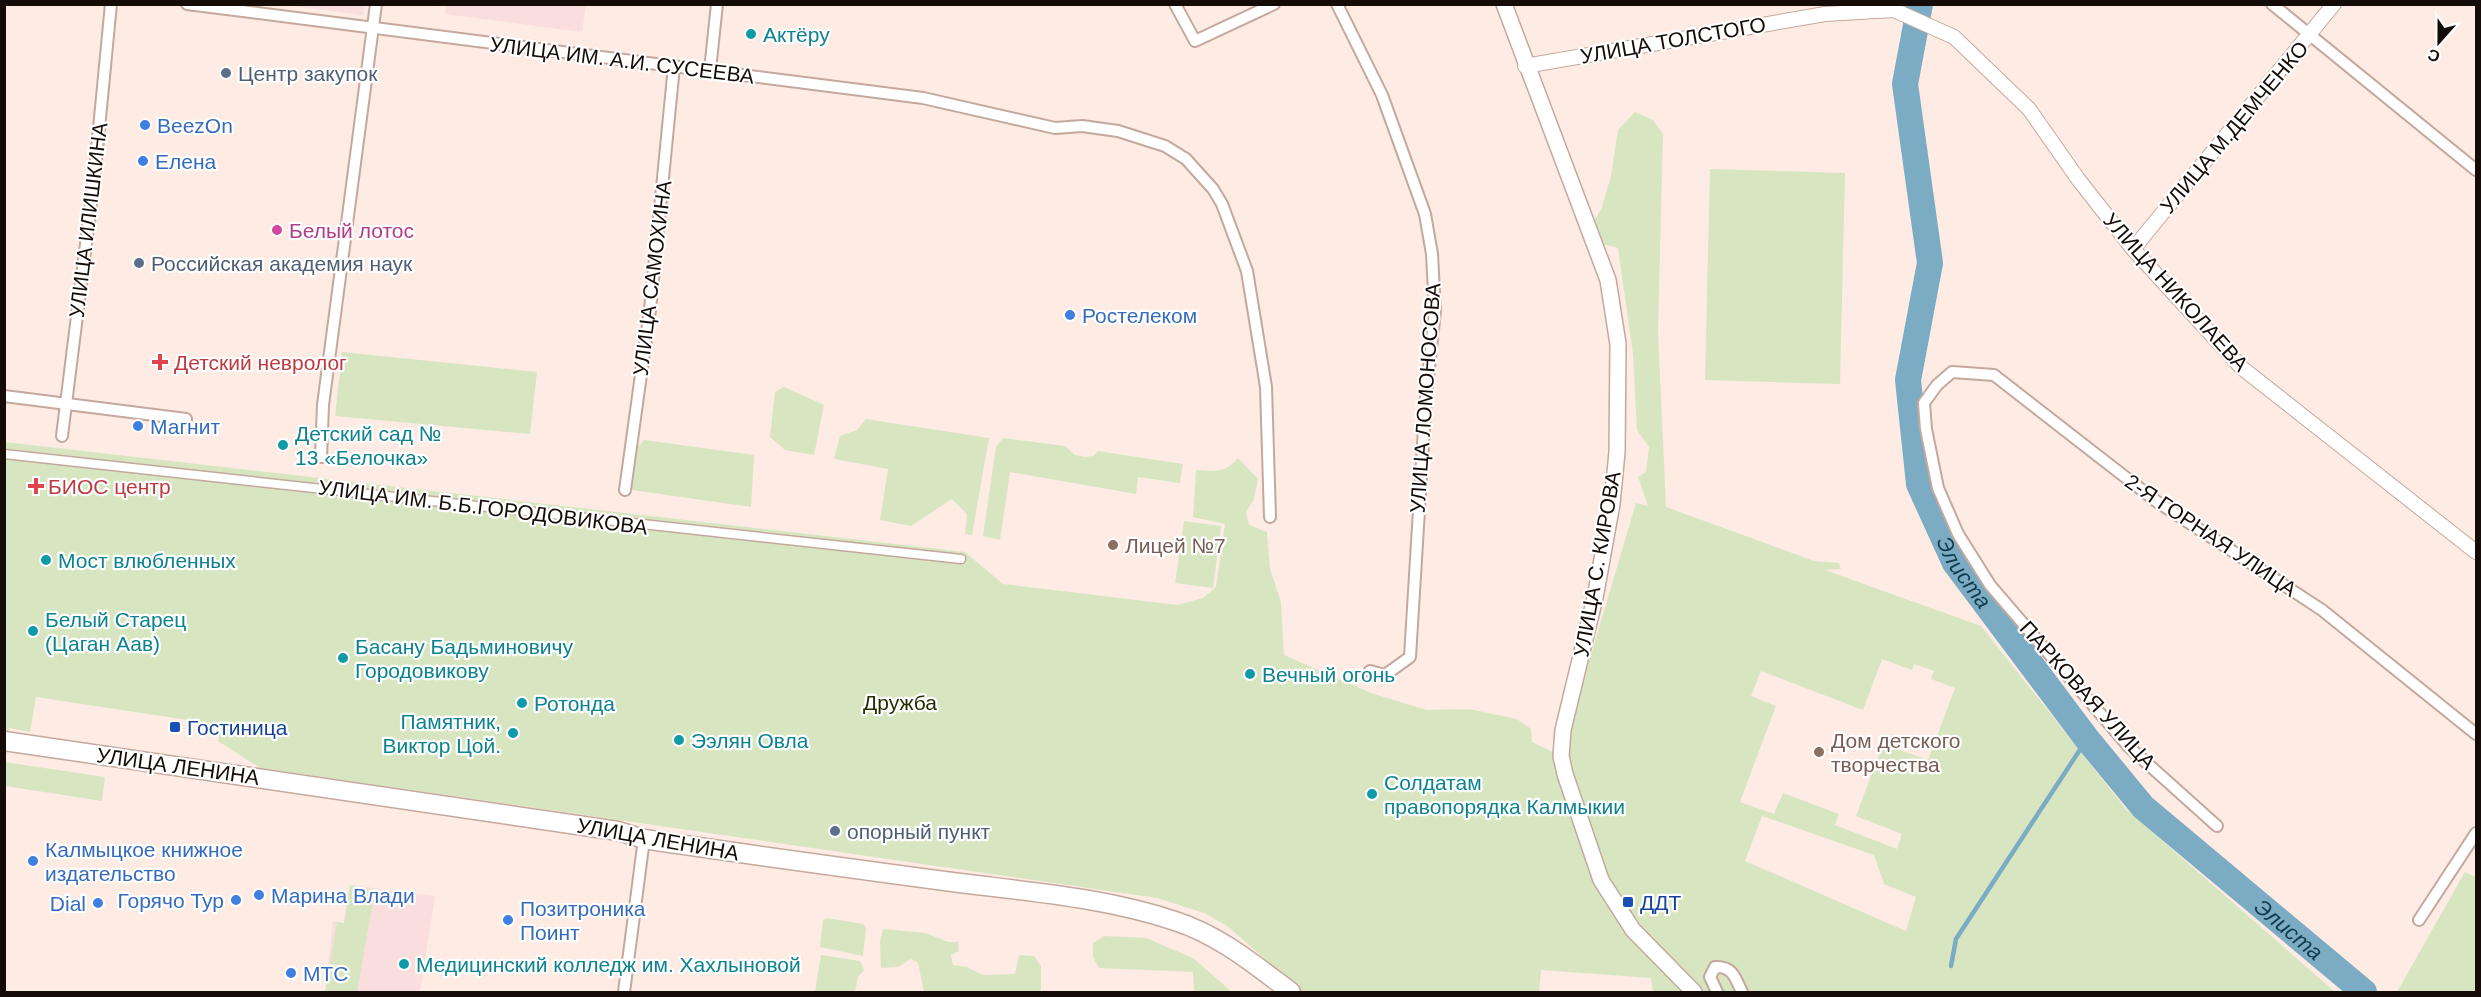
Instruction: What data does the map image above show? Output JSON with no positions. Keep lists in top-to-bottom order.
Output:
{
  "streets": {
    "main road": ["УЛИЦА С. КИРОВА", "УЛИЦА ЛЕНИНА"],
    "street": [
      "УЛИЦА ТОЛСТОГО",
      "УЛИЦА ИМ. А.И. СУСЕЕВА",
      "УЛИЦА М.ДЕМЧЕНКО",
      "УЛИЦА ИЛИШКИНА",
      "УЛИЦА САМОХИНА",
      "УЛИЦА НИКОЛАЕВА",
      "УЛИЦА ЛОМОНОСОВА",
      "УЛИЦА ИМ. Б.Б.ГОРОДОВИКОВА",
      "2-Я ГОРНАЯ УЛИЦА",
      "ПАРКОВАЯ УЛИЦА"
    ]
  },
  "crossings": [
    ["УЛИЦА ТОЛСТОГО", "УЛИЦА НИКОЛАЕВА"],
    ["УЛИЦА ТОЛСТОГО", "УЛИЦА С. КИРОВА"],
    ["УЛИЦА ИМ. А.И. СУСЕЕВА", "УЛИЦА САМОХИНА"],
    ["УЛИЦА М.ДЕМЧЕНКО", "УЛИЦА НИКОЛАЕВА"],
    ["2-Я ГОРНАЯ УЛИЦА", "ПАРКОВАЯ УЛИЦА"]
  ],
  "water": ["Элиста"],
  "parks": ["Дружба"],
  "places": {
    "other": [
      "Актёру",
      "Центр закупок",
      "BeezOn",
      "Елена",
      "Белый лотос",
      "Российская академия наук",
      "Ростелеком",
      "Магнит",
      "Детский сад № 13 «Белочка»",
      "Лицей №7",
      "Мост влюбленных",
      "Белый Старец (Цаган Аав)",
      "Басану Бадьминовичу Городовикову",
      "Вечный огонь",
      "Ротонда",
      "Памятник, Виктор Цой.",
      "Ээлян Овла",
      "Дом детского творчества",
      "Солдатам правопорядка Калмыкии",
      "опорный пункт",
      "Калмыцкое книжное издательство",
      "Марина Влади",
      "Горячо Тур",
      "Dial",
      "Позитроника Поинт",
      "Медицинский колледж им. Хахлыновой",
      "МТС"
    ],
    "health": ["Детский невролог", "БИОС центр"],
    "transit": ["Гостиница", "ДДТ"]
  },
  "north": "bottom"
}
